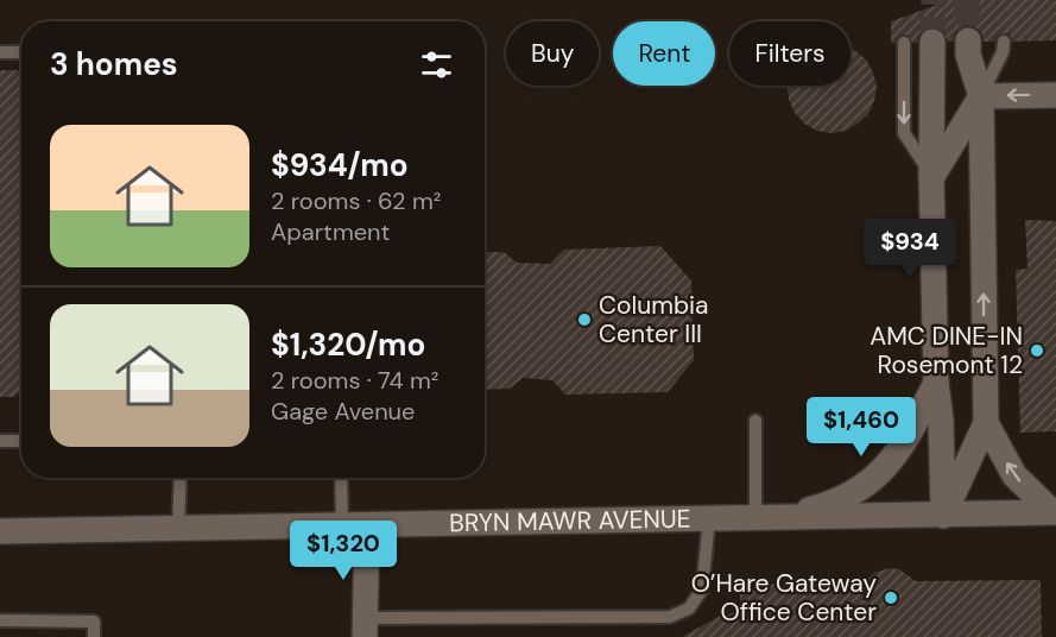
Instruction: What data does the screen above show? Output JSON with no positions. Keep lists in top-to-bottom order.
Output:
{
  "streets": {
    "street": ["BRYN MAWR AVENUE"]
  },
  "places": ["Columbia Center III", "AMC DINE-IN Rosemont 12", "O’Hare Gateway Office Center"],
  "page": {
    "chip": ["Buy", "Rent", "Filters"],
    "heading": "3 homes",
    "list": [
      {
        "name": "$934/mo",
        "note": "2 rooms · 62 m² · Apartment"
      },
      {
        "name": "$1,320/mo",
        "note": "2 rooms · 74 m² · Gage Avenue"
      }
    ],
    "price": ["$934", "$1,460", "$1,320"]
  }
}
